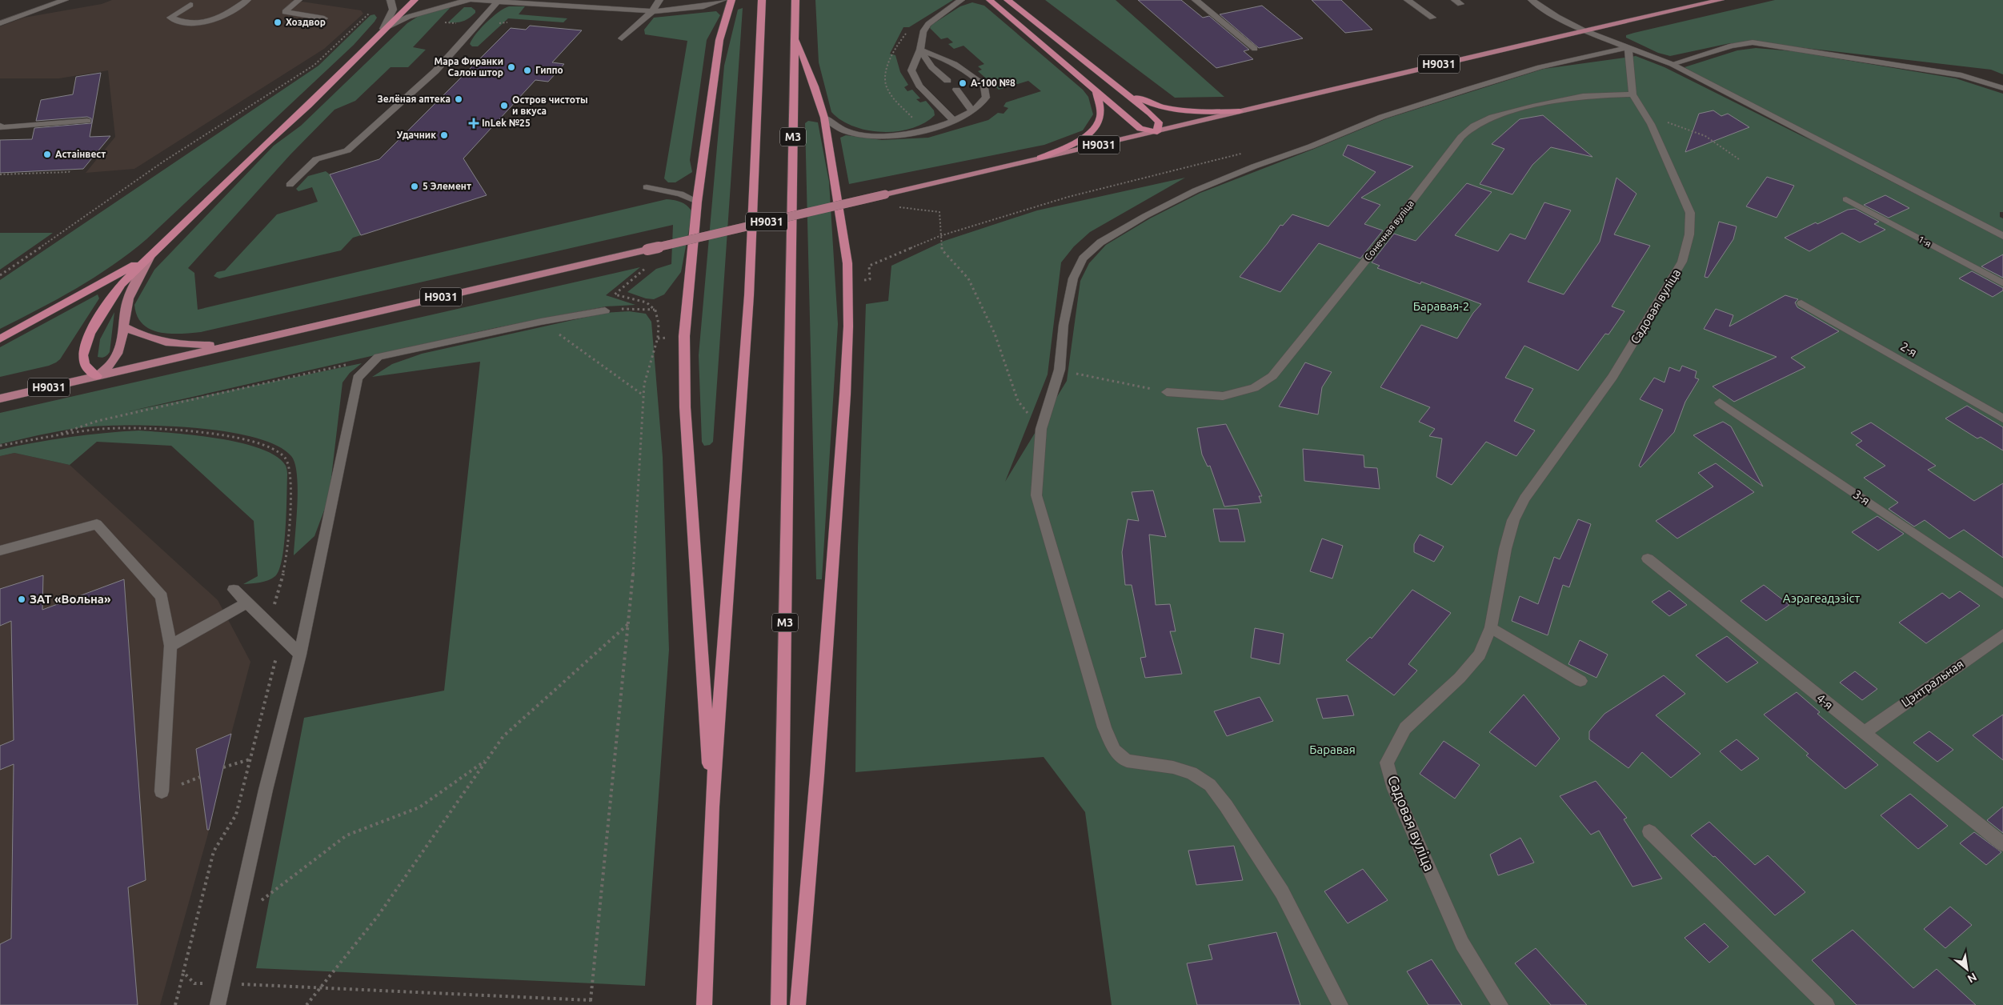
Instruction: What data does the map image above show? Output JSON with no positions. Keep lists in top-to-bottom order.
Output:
{
  "streets": {
    "highway": ["М3"],
    "main road": ["Н9031"],
    "street": [
      "Сонечная вуліца",
      "1-я",
      "Садовая вуліца",
      "2-я",
      "3-я",
      "Цэнтральная",
      "4-я"
    ]
  },
  "crossings": [
    ["Сонечная вуліца", "Садовая вуліца"],
    ["Цэнтральная", "4-я"]
  ],
  "parks": ["Баравая-2", "Аэрагеадэзіст", "Баравая"],
  "places": {
    "other": [
      "Хоздвор",
      "Мара Фиранки Салон штор",
      "Гиппо",
      "А-100 №8",
      "Зелёная аптека",
      "Остров чистоты и вкуса",
      "Удачник",
      "Астаінвест",
      "5 Элемент",
      "ЗАТ «Вольна»"
    ],
    "health": ["InLek №25"]
  },
  "north": "bottom right"
}
